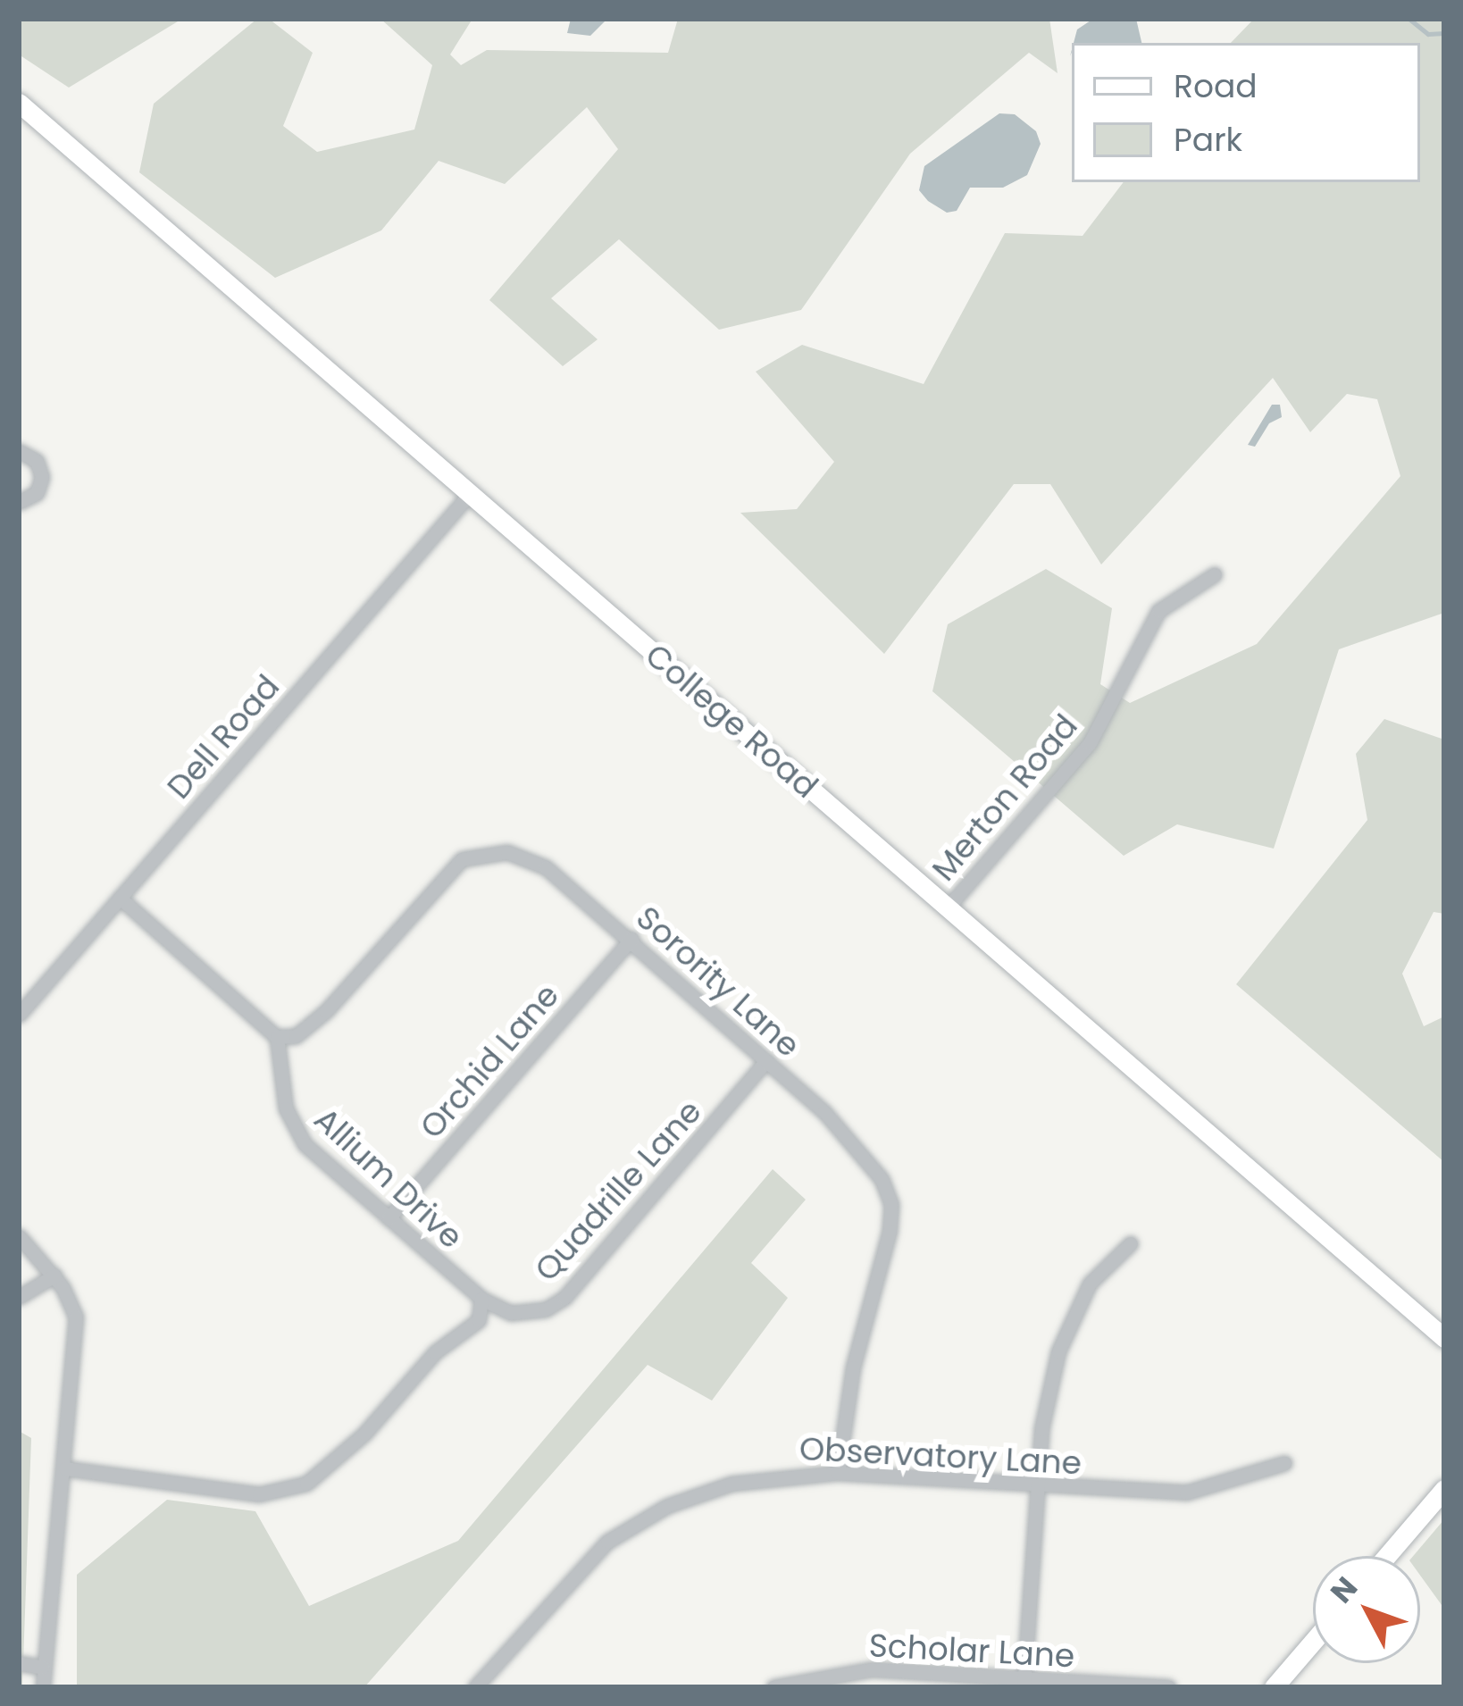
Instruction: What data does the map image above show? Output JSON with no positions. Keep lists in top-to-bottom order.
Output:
{
  "streets": {
    "street": [
      "College Road",
      "Dell Road",
      "Merton Road",
      "Sorority Lane",
      "Orchid Lane",
      "Allium Drive",
      "Quadrille Lane",
      "Observatory Lane",
      "Scholar Lane"
    ]
  },
  "crossings": [
    ["College Road", "Dell Road"],
    ["College Road", "Merton Road"],
    ["Sorority Lane", "Orchid Lane"],
    ["Sorority Lane", "Allium Drive"],
    ["Sorority Lane", "Quadrille Lane"],
    ["Sorority Lane", "Observatory Lane"],
    ["Orchid Lane", "Allium Drive"],
    ["Allium Drive", "Quadrille Lane"]
  ],
  "legend": ["Road", "Park"],
  "north": "top left"
}
